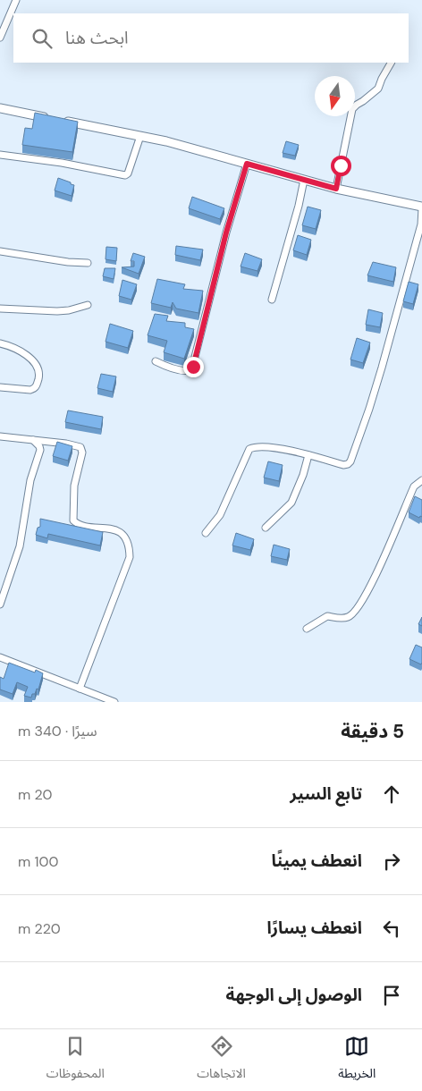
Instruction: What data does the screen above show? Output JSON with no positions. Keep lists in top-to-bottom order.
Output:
{
  "north": "bottom",
  "page": {
    "search": "ابحث هنا",
    "heading": ["5 دقيقة", "سيرًا · 340 m"],
    "list": [
      ["تابع السير", "20 m"],
      ["انعطف يمينًا", "100 m"],
      ["انعطف يسارًا", "220 m"],
      "الوصول إلى الوجهة"
    ],
    "nav": ["الخريطة", "الاتجاهات", "المحفوظات"]
  }
}
